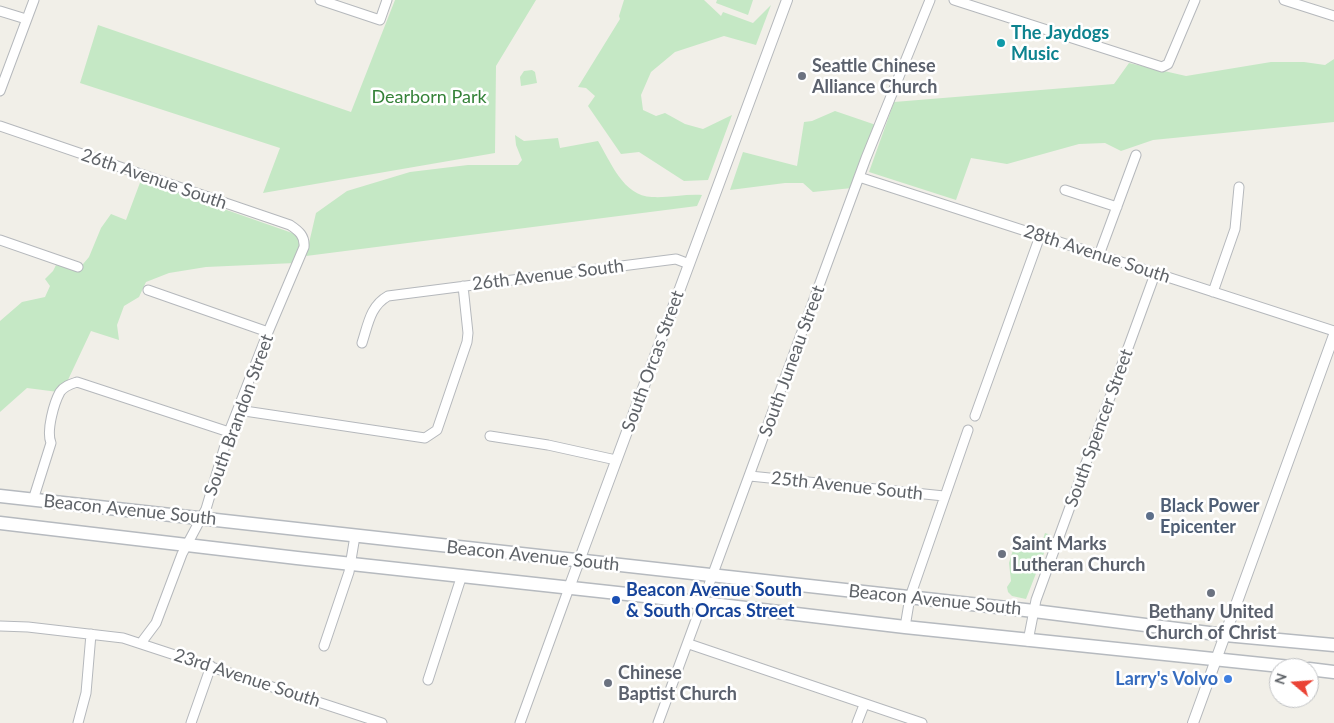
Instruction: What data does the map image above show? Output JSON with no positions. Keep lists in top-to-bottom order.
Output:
{
  "streets": {
    "main road": ["Beacon Avenue South"],
    "street": [
      "26th Avenue South",
      "28th Avenue South",
      "South Orcas Street",
      "South Juneau Street",
      "South Brandon Street",
      "South Spencer Street",
      "25th Avenue South",
      "23rd Avenue South"
    ]
  },
  "crossings": [
    ["26th Avenue South", "South Orcas Street"],
    ["26th Avenue South", "South Brandon Street"],
    ["28th Avenue South", "South Juneau Street"],
    ["28th Avenue South", "South Spencer Street"],
    ["South Orcas Street", "Beacon Avenue South"],
    ["South Juneau Street", "25th Avenue South"],
    ["South Juneau Street", "Beacon Avenue South"],
    ["South Brandon Street", "Beacon Avenue South"],
    ["South Brandon Street", "23rd Avenue South"],
    ["South Spencer Street", "Beacon Avenue South"]
  ],
  "parks": ["Dearborn Park"],
  "places": [
    "The Jaydogs Music",
    "Seattle Chinese Alliance Church",
    "Black Power Epicenter",
    "Saint Marks Lutheran Church",
    "Bethany United Church of Christ",
    "Beacon Avenue South & South Orcas Street",
    "Larry's Volvo",
    "Chinese Baptist Church"
  ],
  "north": "left"
}
